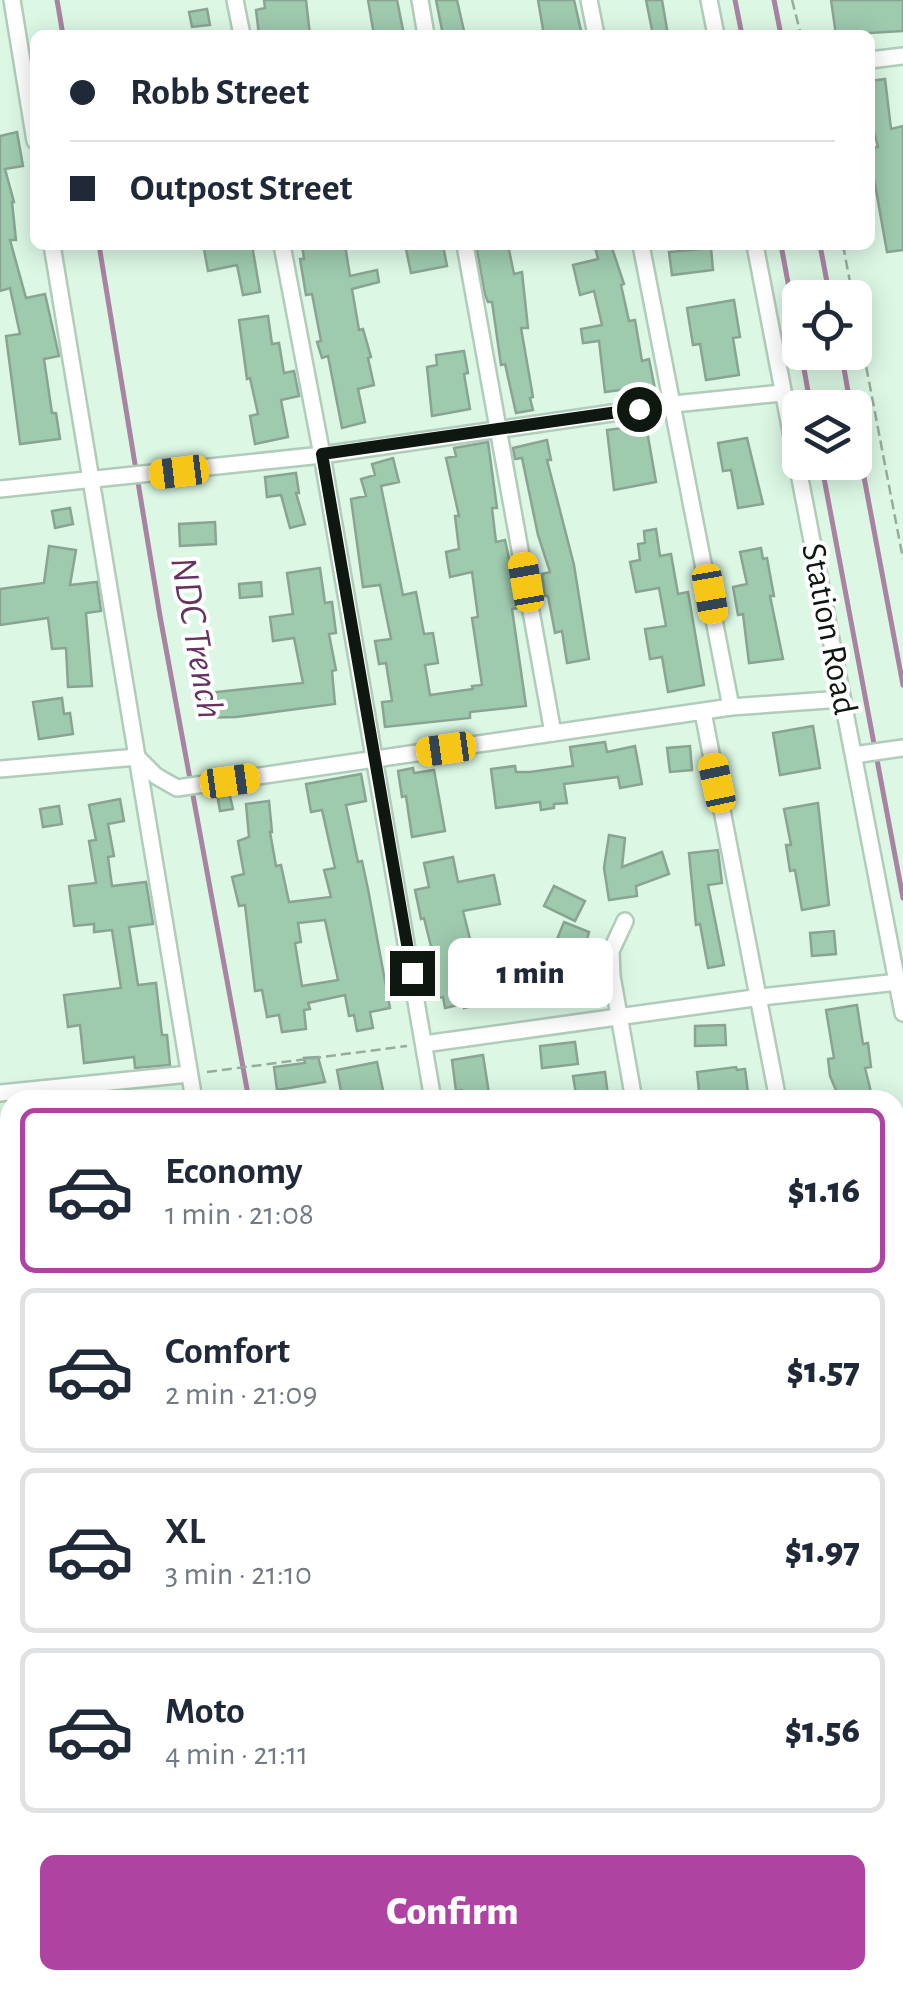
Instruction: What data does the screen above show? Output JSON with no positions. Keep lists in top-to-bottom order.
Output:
{
  "streets": {
    "street": ["Station Road"]
  },
  "water": ["NDC Trench"],
  "page": {
    "banner": ["Robb Street", "Outpost Street"],
    "bubble": "1 min",
    "list": [
      {
        "name": "Economy",
        "note": "1 min · 21:08",
        "value": "$1.16"
      },
      {
        "name": "Comfort",
        "note": "2 min · 21:09",
        "value": "$1.57"
      },
      {
        "name": "XL",
        "note": "3 min · 21:10",
        "value": "$1.97"
      },
      {
        "name": "Moto",
        "note": "4 min · 21:11",
        "value": "$1.56"
      }
    ],
    "buttons": "Confirm"
  }
}
